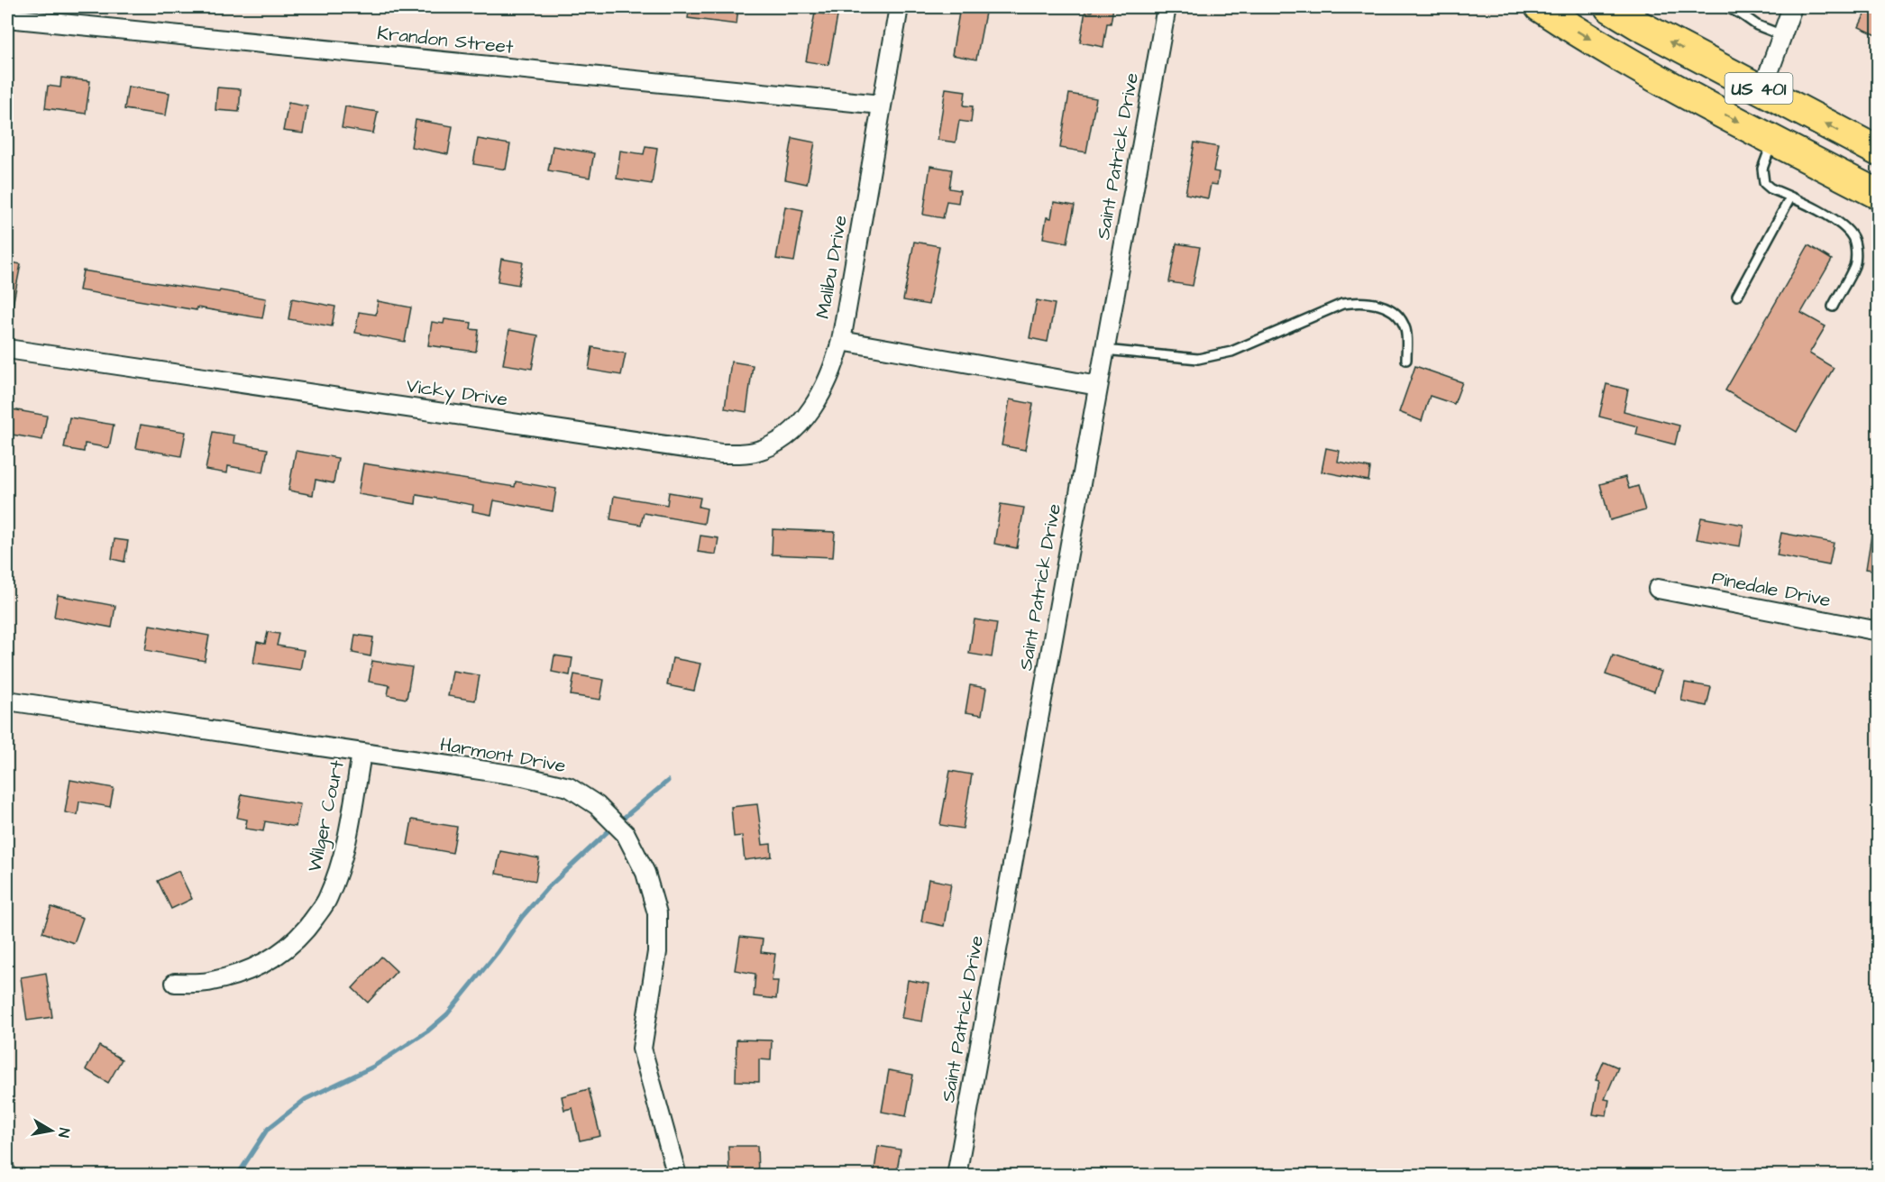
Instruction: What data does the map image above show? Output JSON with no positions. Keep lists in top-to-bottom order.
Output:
{
  "streets": {
    "highway": ["US 401"],
    "street": [
      "Krandon Street",
      "Saint Patrick Drive",
      "Malibu Drive",
      "Vicky Drive",
      "Pinedale Drive",
      "Harmont Drive",
      "Wilger Court"
    ]
  },
  "crossings": [
    ["Krandon Street", "Malibu Drive"],
    ["Saint Patrick Drive", "Malibu Drive"],
    ["Malibu Drive", "Vicky Drive"],
    ["Harmont Drive", "Wilger Court"]
  ],
  "north": "right"
}
